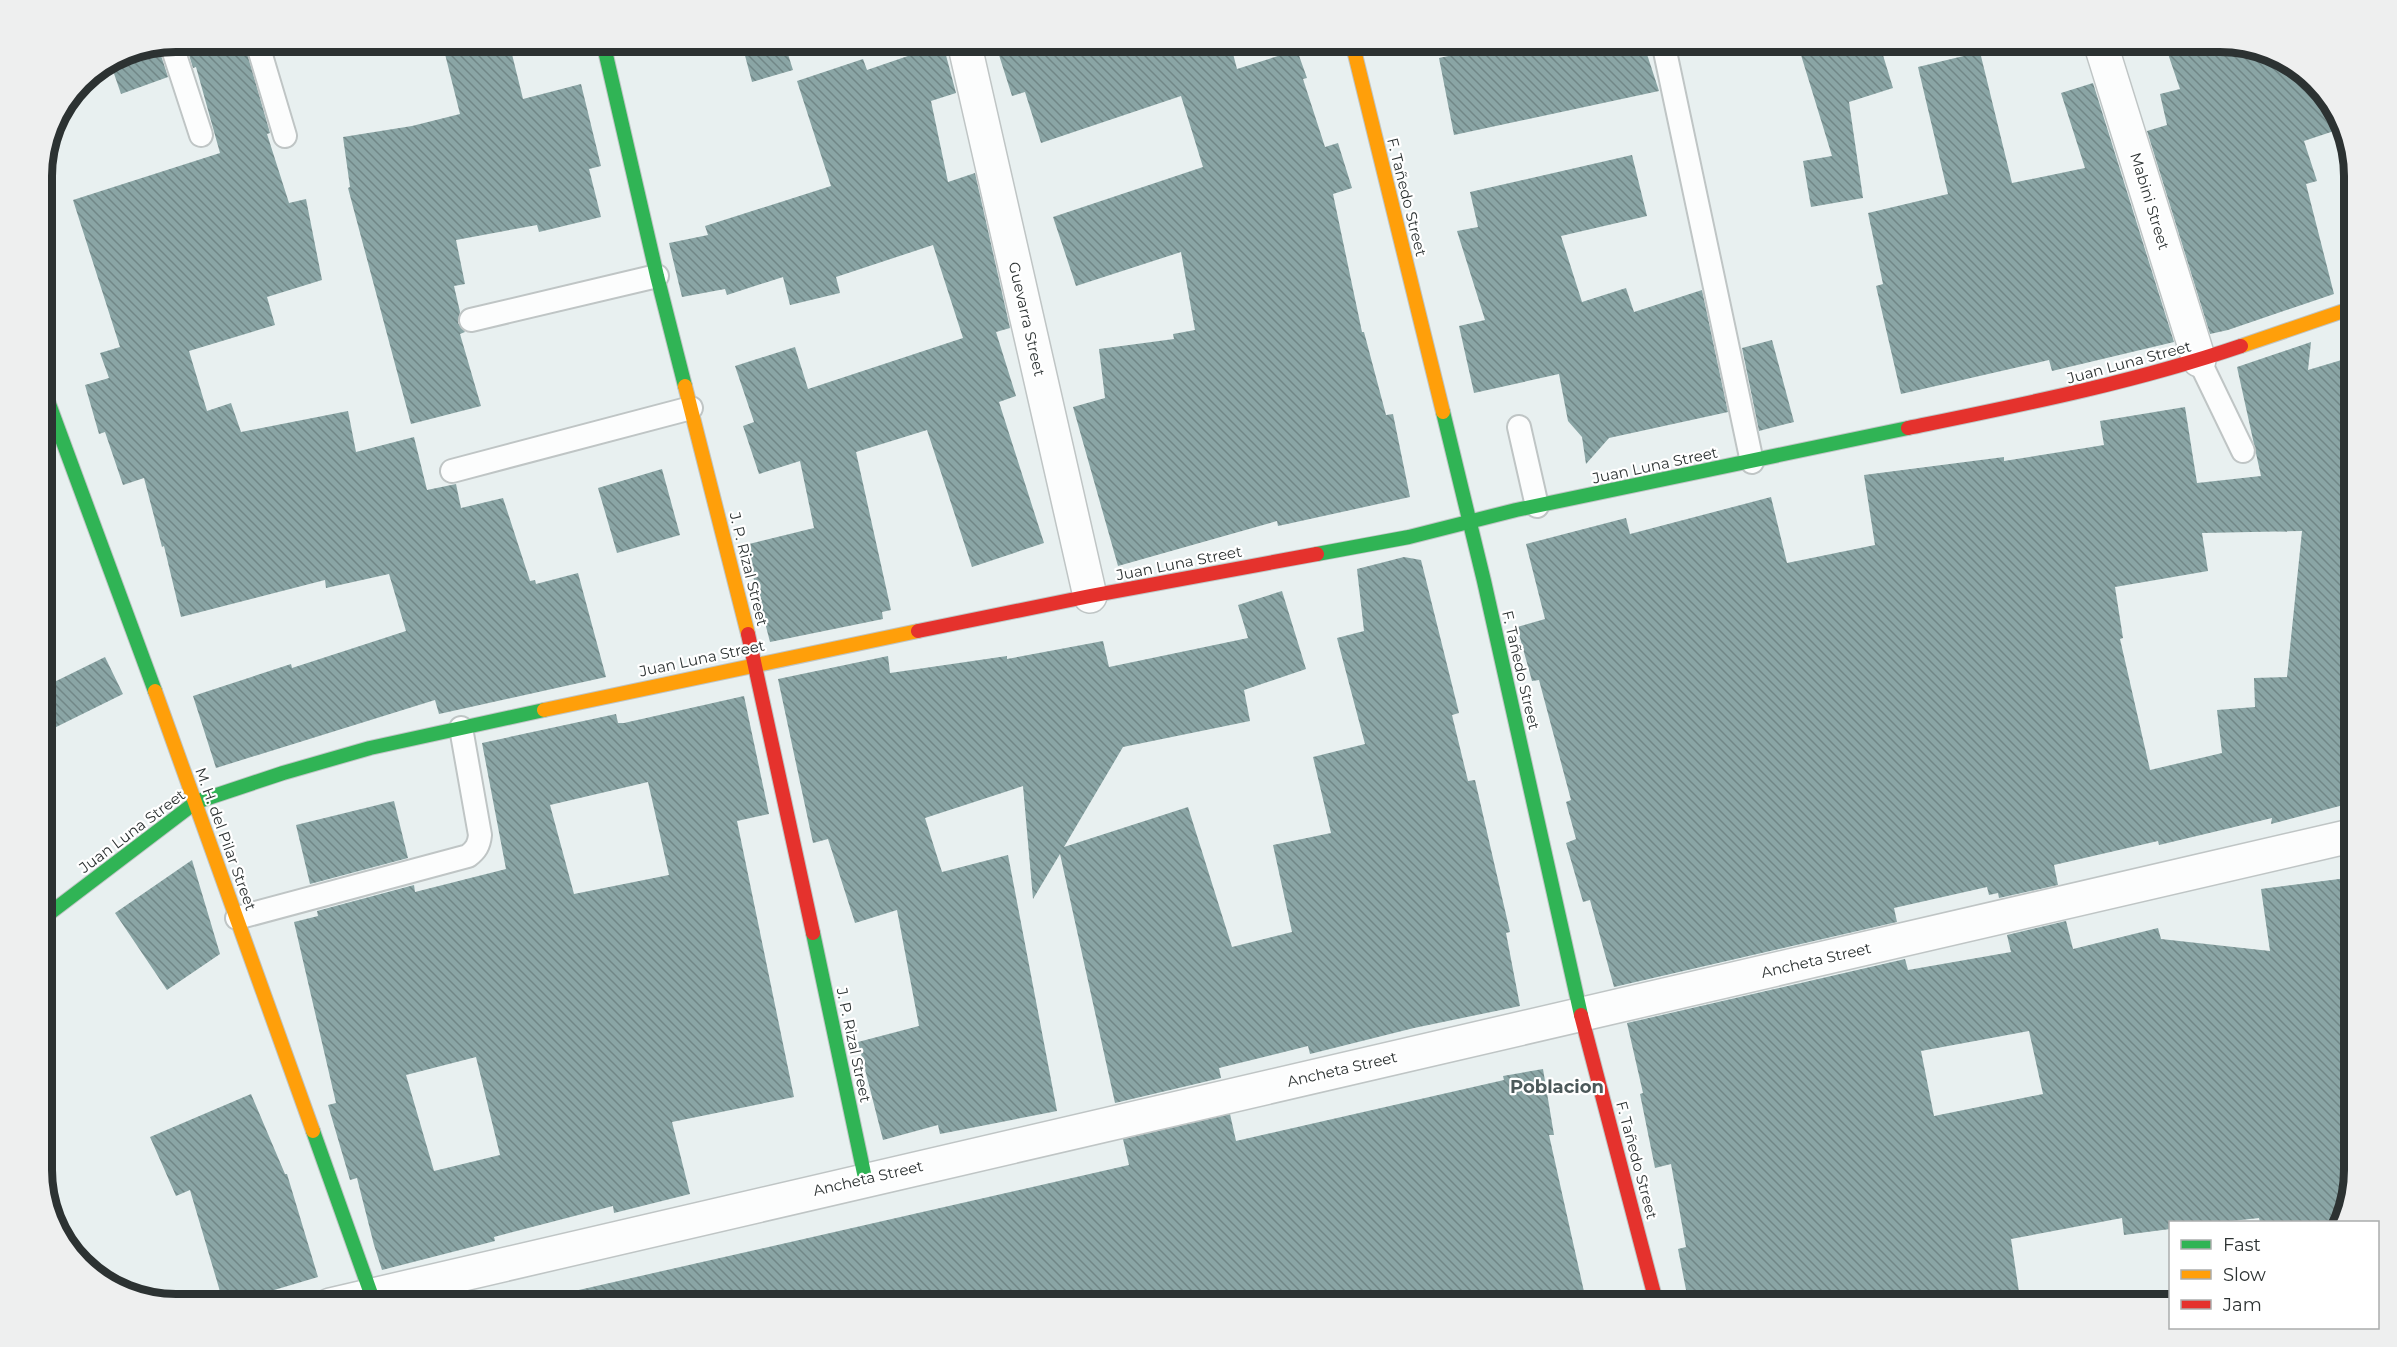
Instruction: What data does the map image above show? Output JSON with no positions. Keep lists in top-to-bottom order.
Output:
{
  "streets": {
    "main road": [
      "F. Tañedo Street",
      "Juan Luna Street",
      "J. P. Rizal Street",
      "M. H. del Pilar Street"
    ],
    "street": ["Mabini Street", "Guevarra Street", "Ancheta Street"]
  },
  "crossings": [
    ["F. Tañedo Street", "Juan Luna Street"],
    ["F. Tañedo Street", "Ancheta Street"],
    ["Mabini Street", "Juan Luna Street"],
    ["Guevarra Street", "Juan Luna Street"],
    ["Juan Luna Street", "J. P. Rizal Street"],
    ["Juan Luna Street", "M. H. del Pilar Street"],
    ["J. P. Rizal Street", "Ancheta Street"]
  ],
  "districts": ["Poblacion"],
  "legend": ["Fast", "Slow", "Jam"]
}
